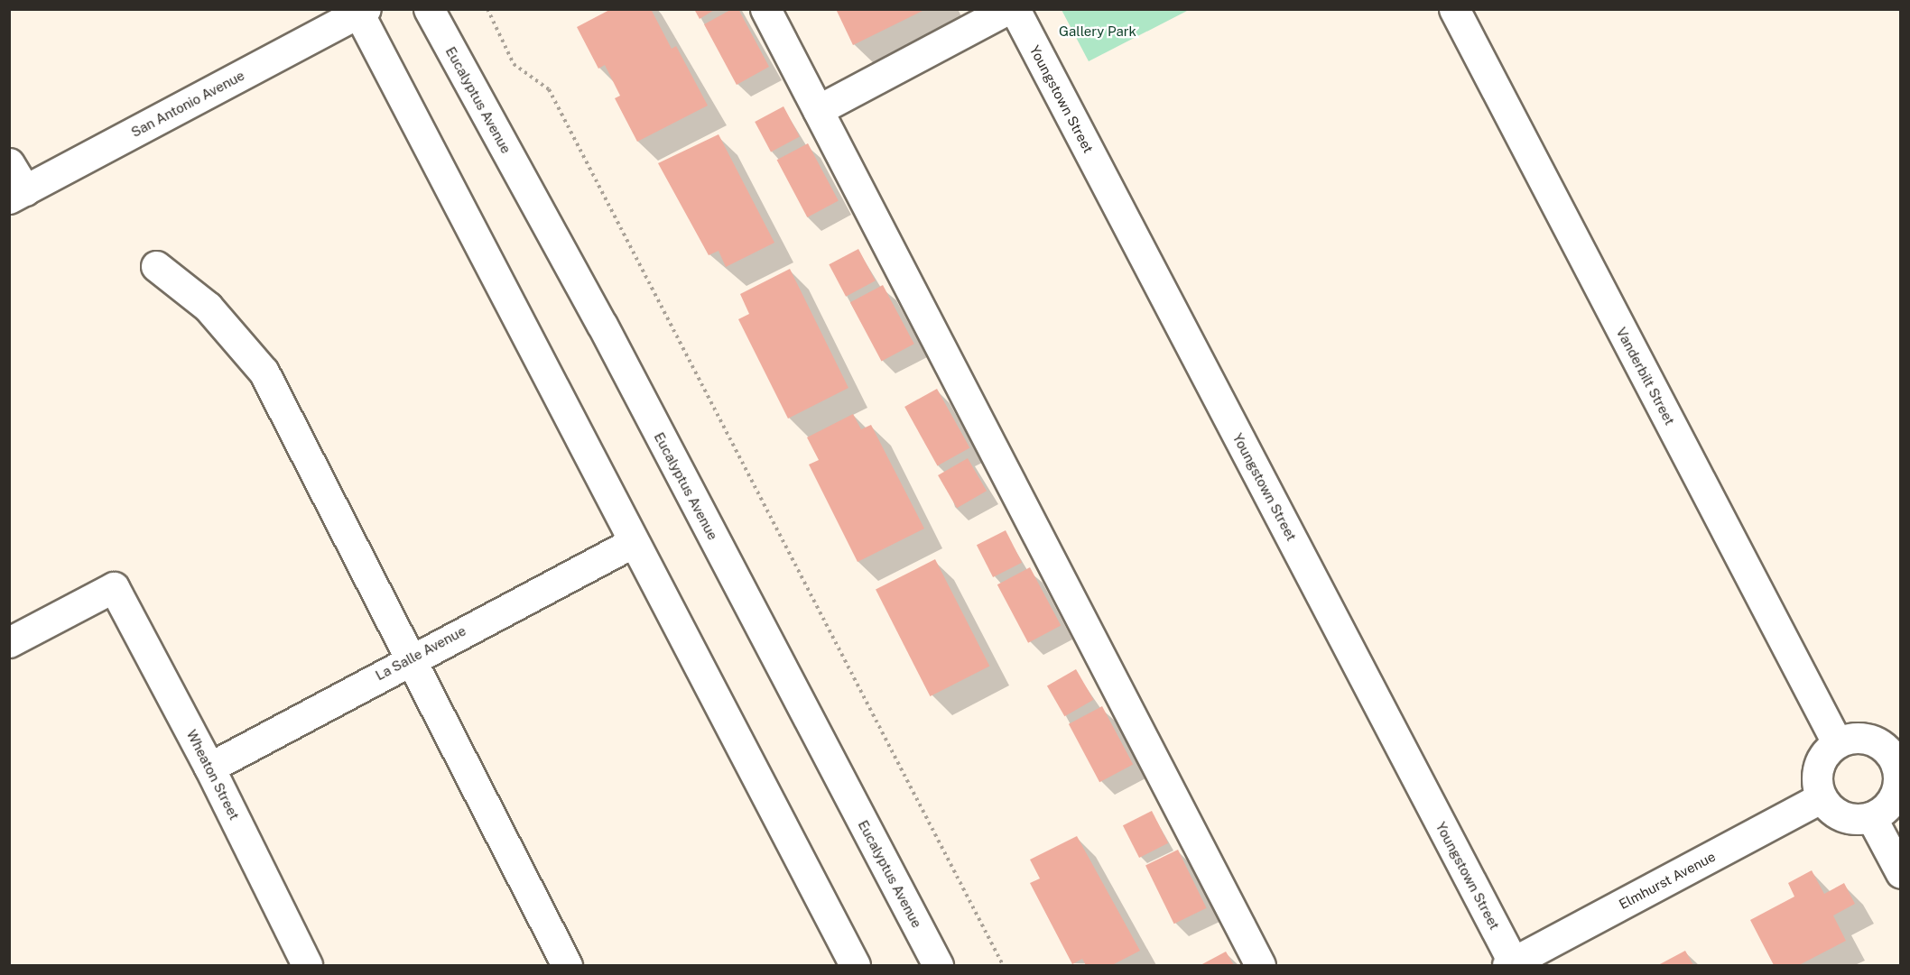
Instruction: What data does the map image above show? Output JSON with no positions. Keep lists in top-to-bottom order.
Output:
{
  "streets": {
    "street": [
      "Youngstown Street",
      "Eucalyptus Avenue",
      "San Antonio Avenue",
      "Vanderbilt Street",
      "La Salle Avenue",
      "Wheaton Street",
      "Elmhurst Avenue"
    ]
  },
  "crossings": [
    ["Youngstown Street", "Elmhurst Avenue"],
    ["Vanderbilt Street", "Elmhurst Avenue"],
    ["La Salle Avenue", "Wheaton Street"]
  ],
  "parks": ["Gallery Park"]
}
